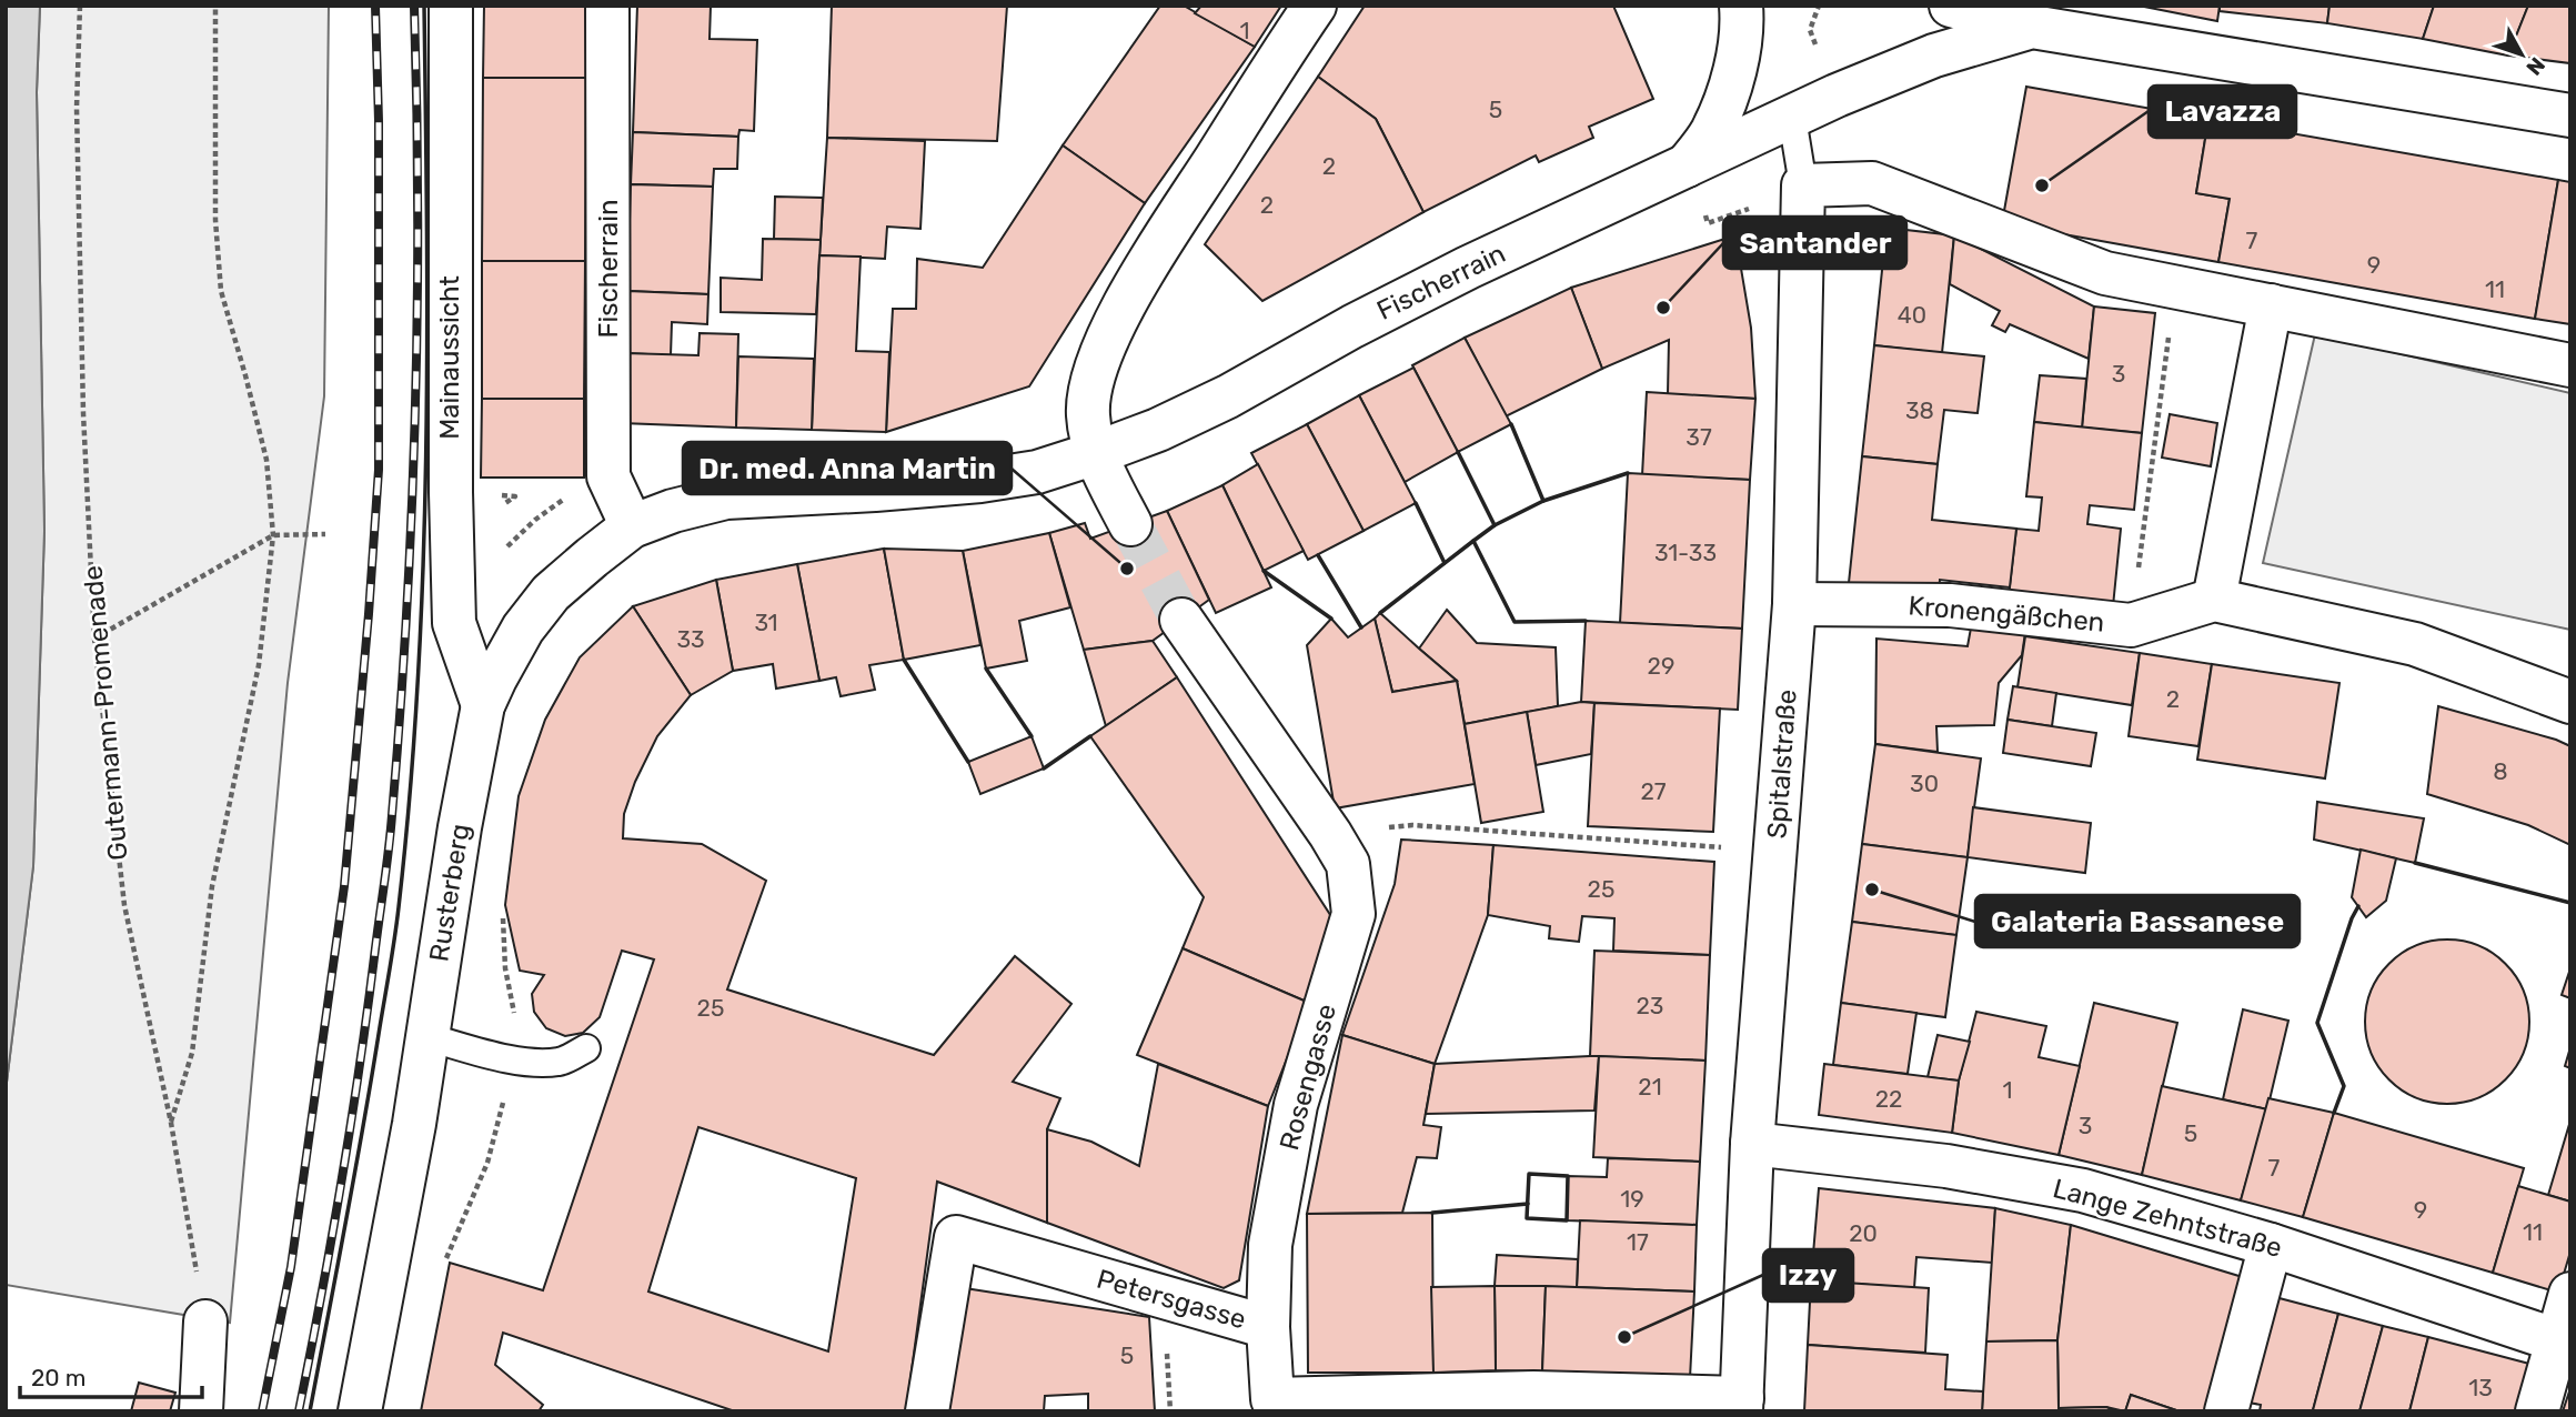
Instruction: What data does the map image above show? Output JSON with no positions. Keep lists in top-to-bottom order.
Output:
{
  "streets": {
    "street": [
      "Fischerrain",
      "Mainaussicht",
      "Kronengäßchen",
      "Spitalstraße",
      "Rusterberg",
      "Rosengasse",
      "Lange Zehntstraße",
      "Petersgasse"
    ],
    "path": ["Gutermann-Promenade"]
  },
  "crossings": [
    ["Fischerrain", "Spitalstraße"],
    ["Fischerrain", "Rusterberg"],
    ["Mainaussicht", "Rusterberg"],
    ["Kronengäßchen", "Spitalstraße"],
    ["Spitalstraße", "Lange Zehntstraße"],
    ["Spitalstraße", "Petersgasse"],
    ["Rosengasse", "Petersgasse"]
  ],
  "places": [
    "Lavazza",
    "Santander",
    "Dr. med. Anna Martin",
    "Galateria Bassanese",
    "Izzy"
  ],
  "house_numbers": [
    "1",
    "5",
    "2",
    "2",
    "7",
    "9",
    "11",
    "40",
    "3",
    "38",
    "37",
    "31-33",
    "31",
    "33",
    "29",
    "2",
    "8",
    "30",
    "27",
    "25",
    "23",
    "25",
    "21",
    "1",
    "22",
    "3",
    "5",
    "7",
    "19",
    "9",
    "11",
    "20",
    "17",
    "5",
    "13"
  ],
  "scale_bar": "20 m",
  "north": "bottom right"
}
